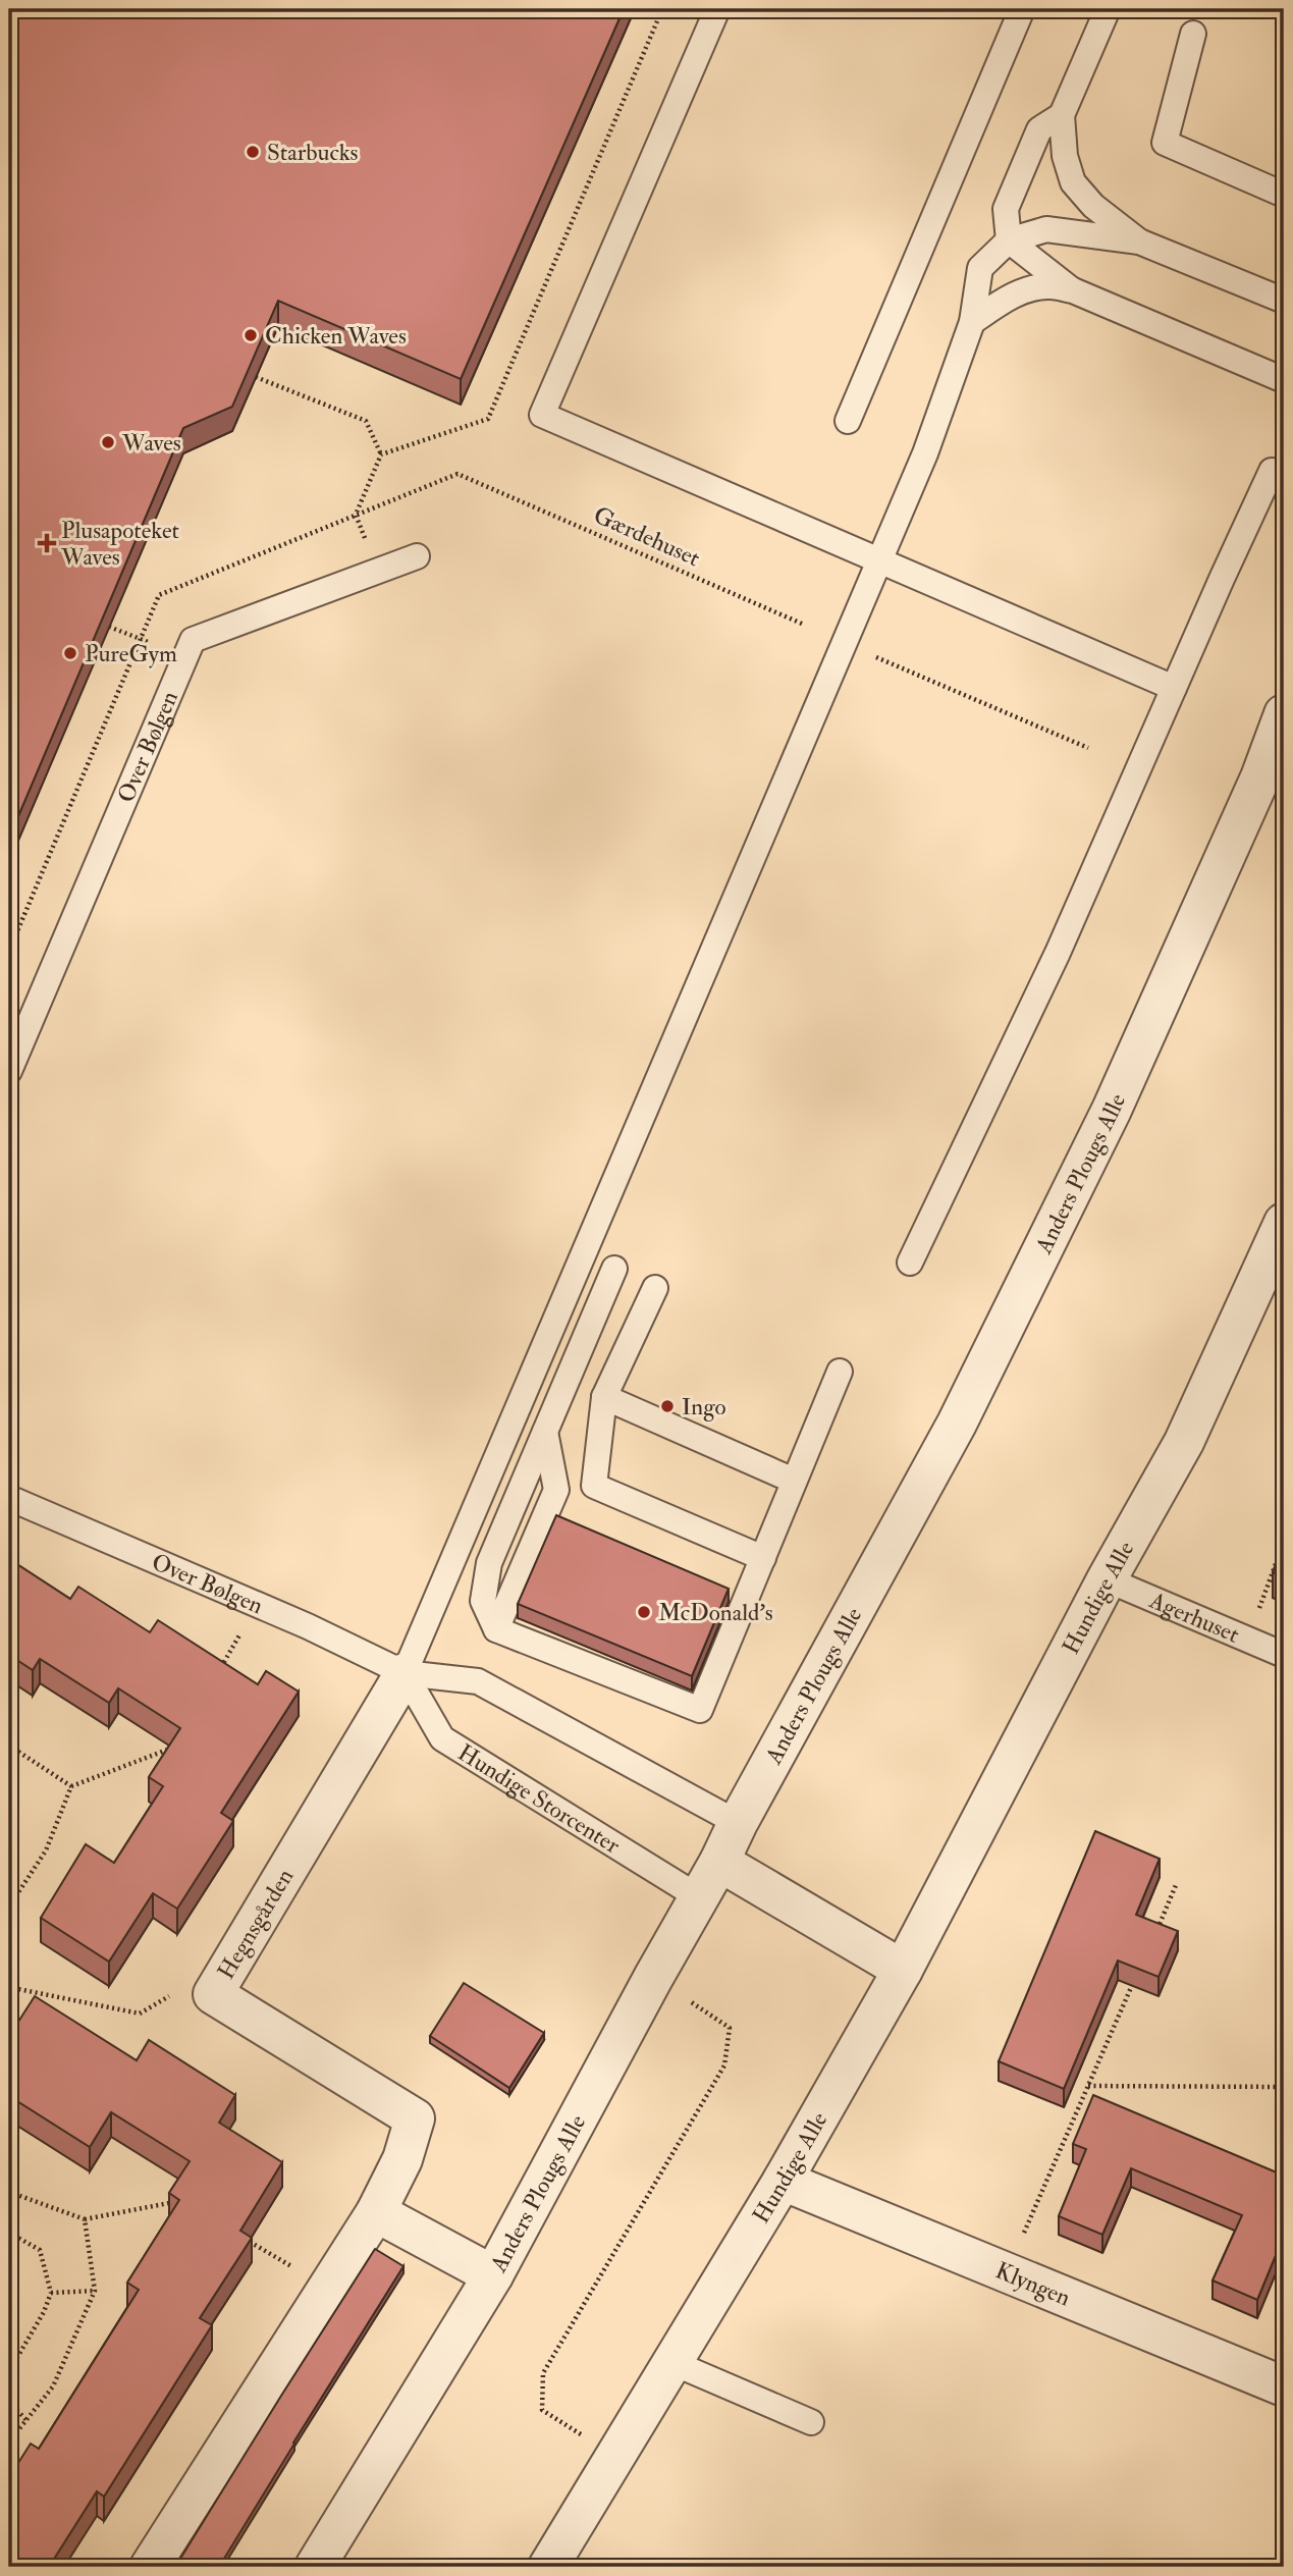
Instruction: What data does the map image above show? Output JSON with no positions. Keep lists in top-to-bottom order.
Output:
{
  "streets": {
    "street": [
      "Anders Plougs Alle",
      "Hundige Alle",
      "Hegnsgården",
      "Klyngen"
    ],
    "lane": ["Over Bølgen", "Agerhuset", "Hundige Storcenter"],
    "path": ["Gærdehuset"]
  },
  "crossings": [
    ["Over Bølgen", "Anders Plougs Alle"],
    ["Over Bølgen", "Hundige Storcenter"],
    ["Over Bølgen", "Hegnsgården"],
    ["Anders Plougs Alle", "Hundige Storcenter"],
    ["Hundige Alle", "Agerhuset"],
    ["Hundige Alle", "Klyngen"],
    ["Hundige Storcenter", "Hegnsgården"]
  ],
  "places": {
    "other": [
      "Starbucks",
      "Chicken Waves",
      "Waves",
      "PureGym",
      "Ingo",
      "McDonald's"
    ],
    "health": ["Plusapoteket Waves"]
  }
}
